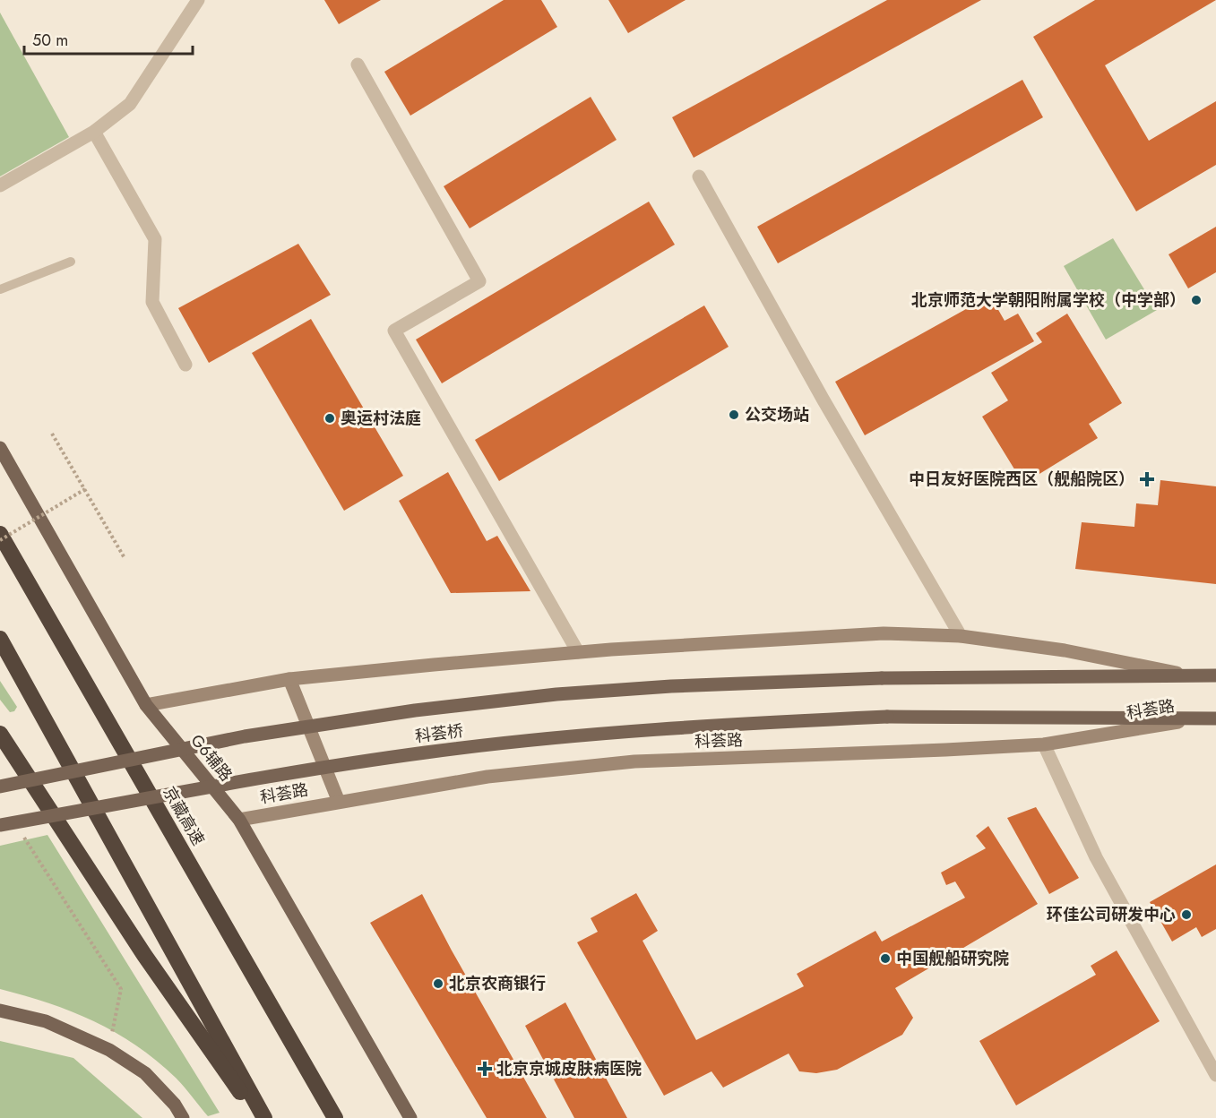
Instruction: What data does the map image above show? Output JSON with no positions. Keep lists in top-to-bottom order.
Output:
{
  "streets": {
    "highway": ["京藏高速"],
    "main road": ["科荟路", "科荟桥", "G6辅路"]
  },
  "crossings": [
    ["科荟路", "科荟桥"],
    ["科荟路", "G6辅路"]
  ],
  "places": {
    "other": [
      "北京师范大学朝阳附属学校（中学部）",
      "公交场站",
      "奥运村法庭",
      "环佳公司研发中心",
      "中国舰船研究院",
      "北京农商银行"
    ],
    "health": ["中日友好医院西区（舰船院区）", "北京京城皮肤病医院"]
  },
  "scale_bar": "50 m"
}
